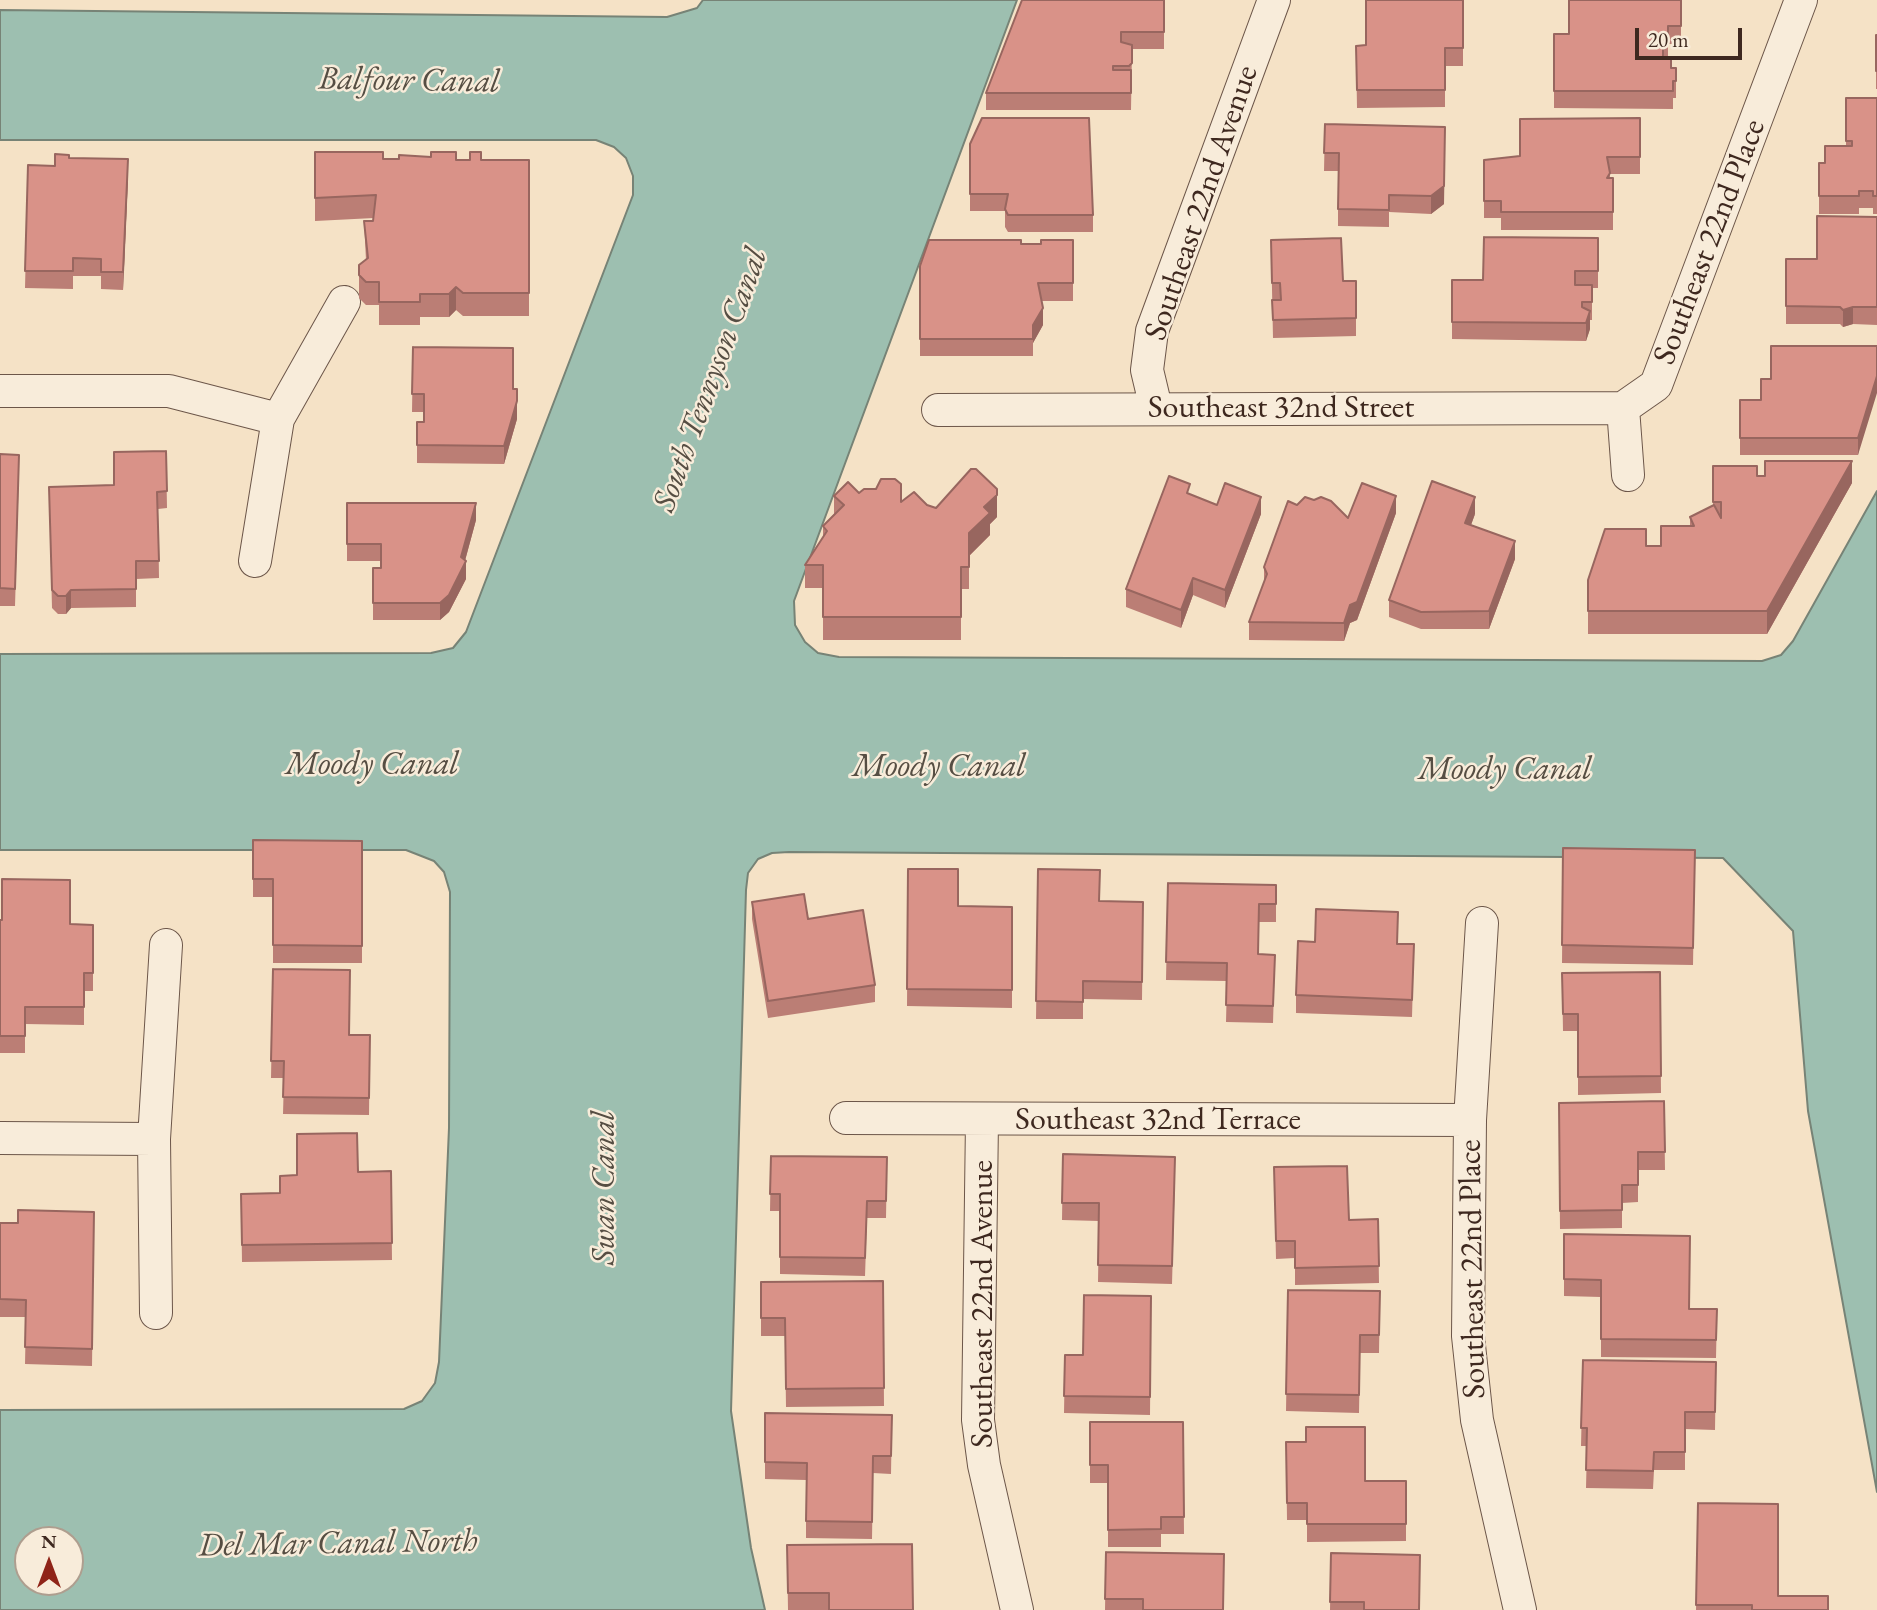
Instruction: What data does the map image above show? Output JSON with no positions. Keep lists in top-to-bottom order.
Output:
{
  "streets": {
    "street": [
      "Southeast 22nd Avenue",
      "Southeast 22nd Place",
      "Southeast 32nd Street",
      "Southeast 32nd Terrace"
    ]
  },
  "crossings": [
    ["Southeast 22nd Avenue", "Southeast 32nd Street"],
    ["Southeast 22nd Avenue", "Southeast 32nd Terrace"],
    ["Southeast 22nd Place", "Southeast 32nd Street"],
    ["Southeast 22nd Place", "Southeast 32nd Terrace"]
  ],
  "water": [
    "Balfour Canal",
    "South Tennyson Canal",
    "Moody Canal",
    "Swan Canal",
    "Del Mar Canal North"
  ],
  "scale_bar": "20 m",
  "north": "top"
}
